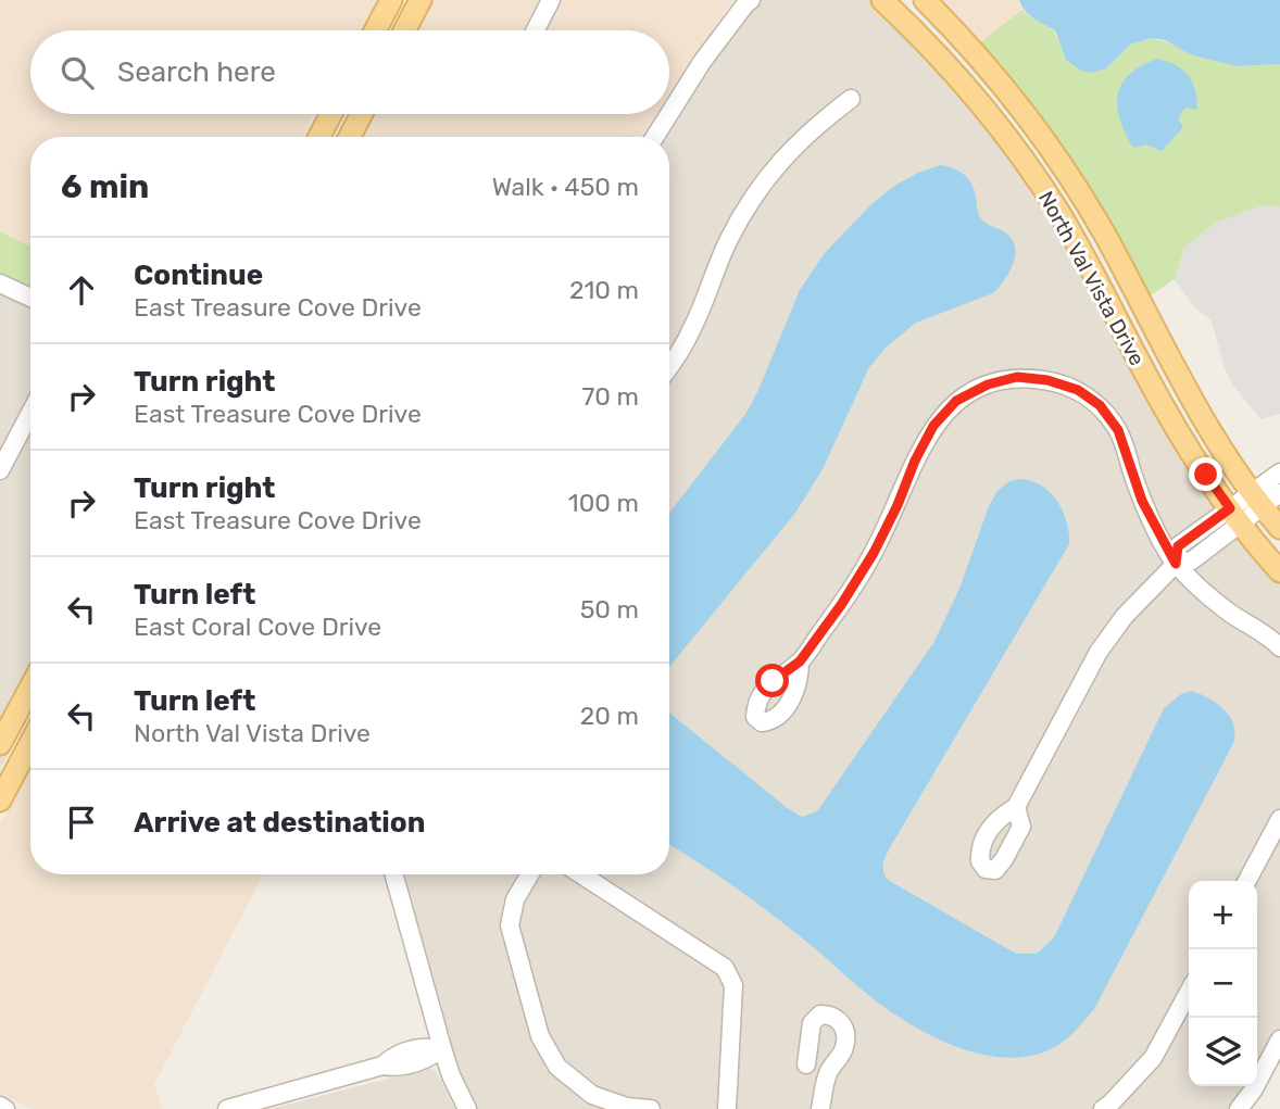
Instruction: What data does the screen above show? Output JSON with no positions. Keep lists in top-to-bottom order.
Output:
{
  "streets": {
    "main road": ["North Val Vista Drive"]
  },
  "page": {
    "search": "Search here",
    "heading": ["6 min", "Walk · 450 m"],
    "list": [
      ["Continue", "East Treasure Cove Drive", "210 m"],
      ["Turn right", "East Treasure Cove Drive", "70 m"],
      ["Turn right", "East Treasure Cove Drive", "100 m"],
      ["Turn left", "East Coral Cove Drive", "50 m"],
      ["Turn left", "North Val Vista Drive", "20 m"],
      "Arrive at destination"
    ],
    "map_buttons": ["+", "−"]
  }
}
